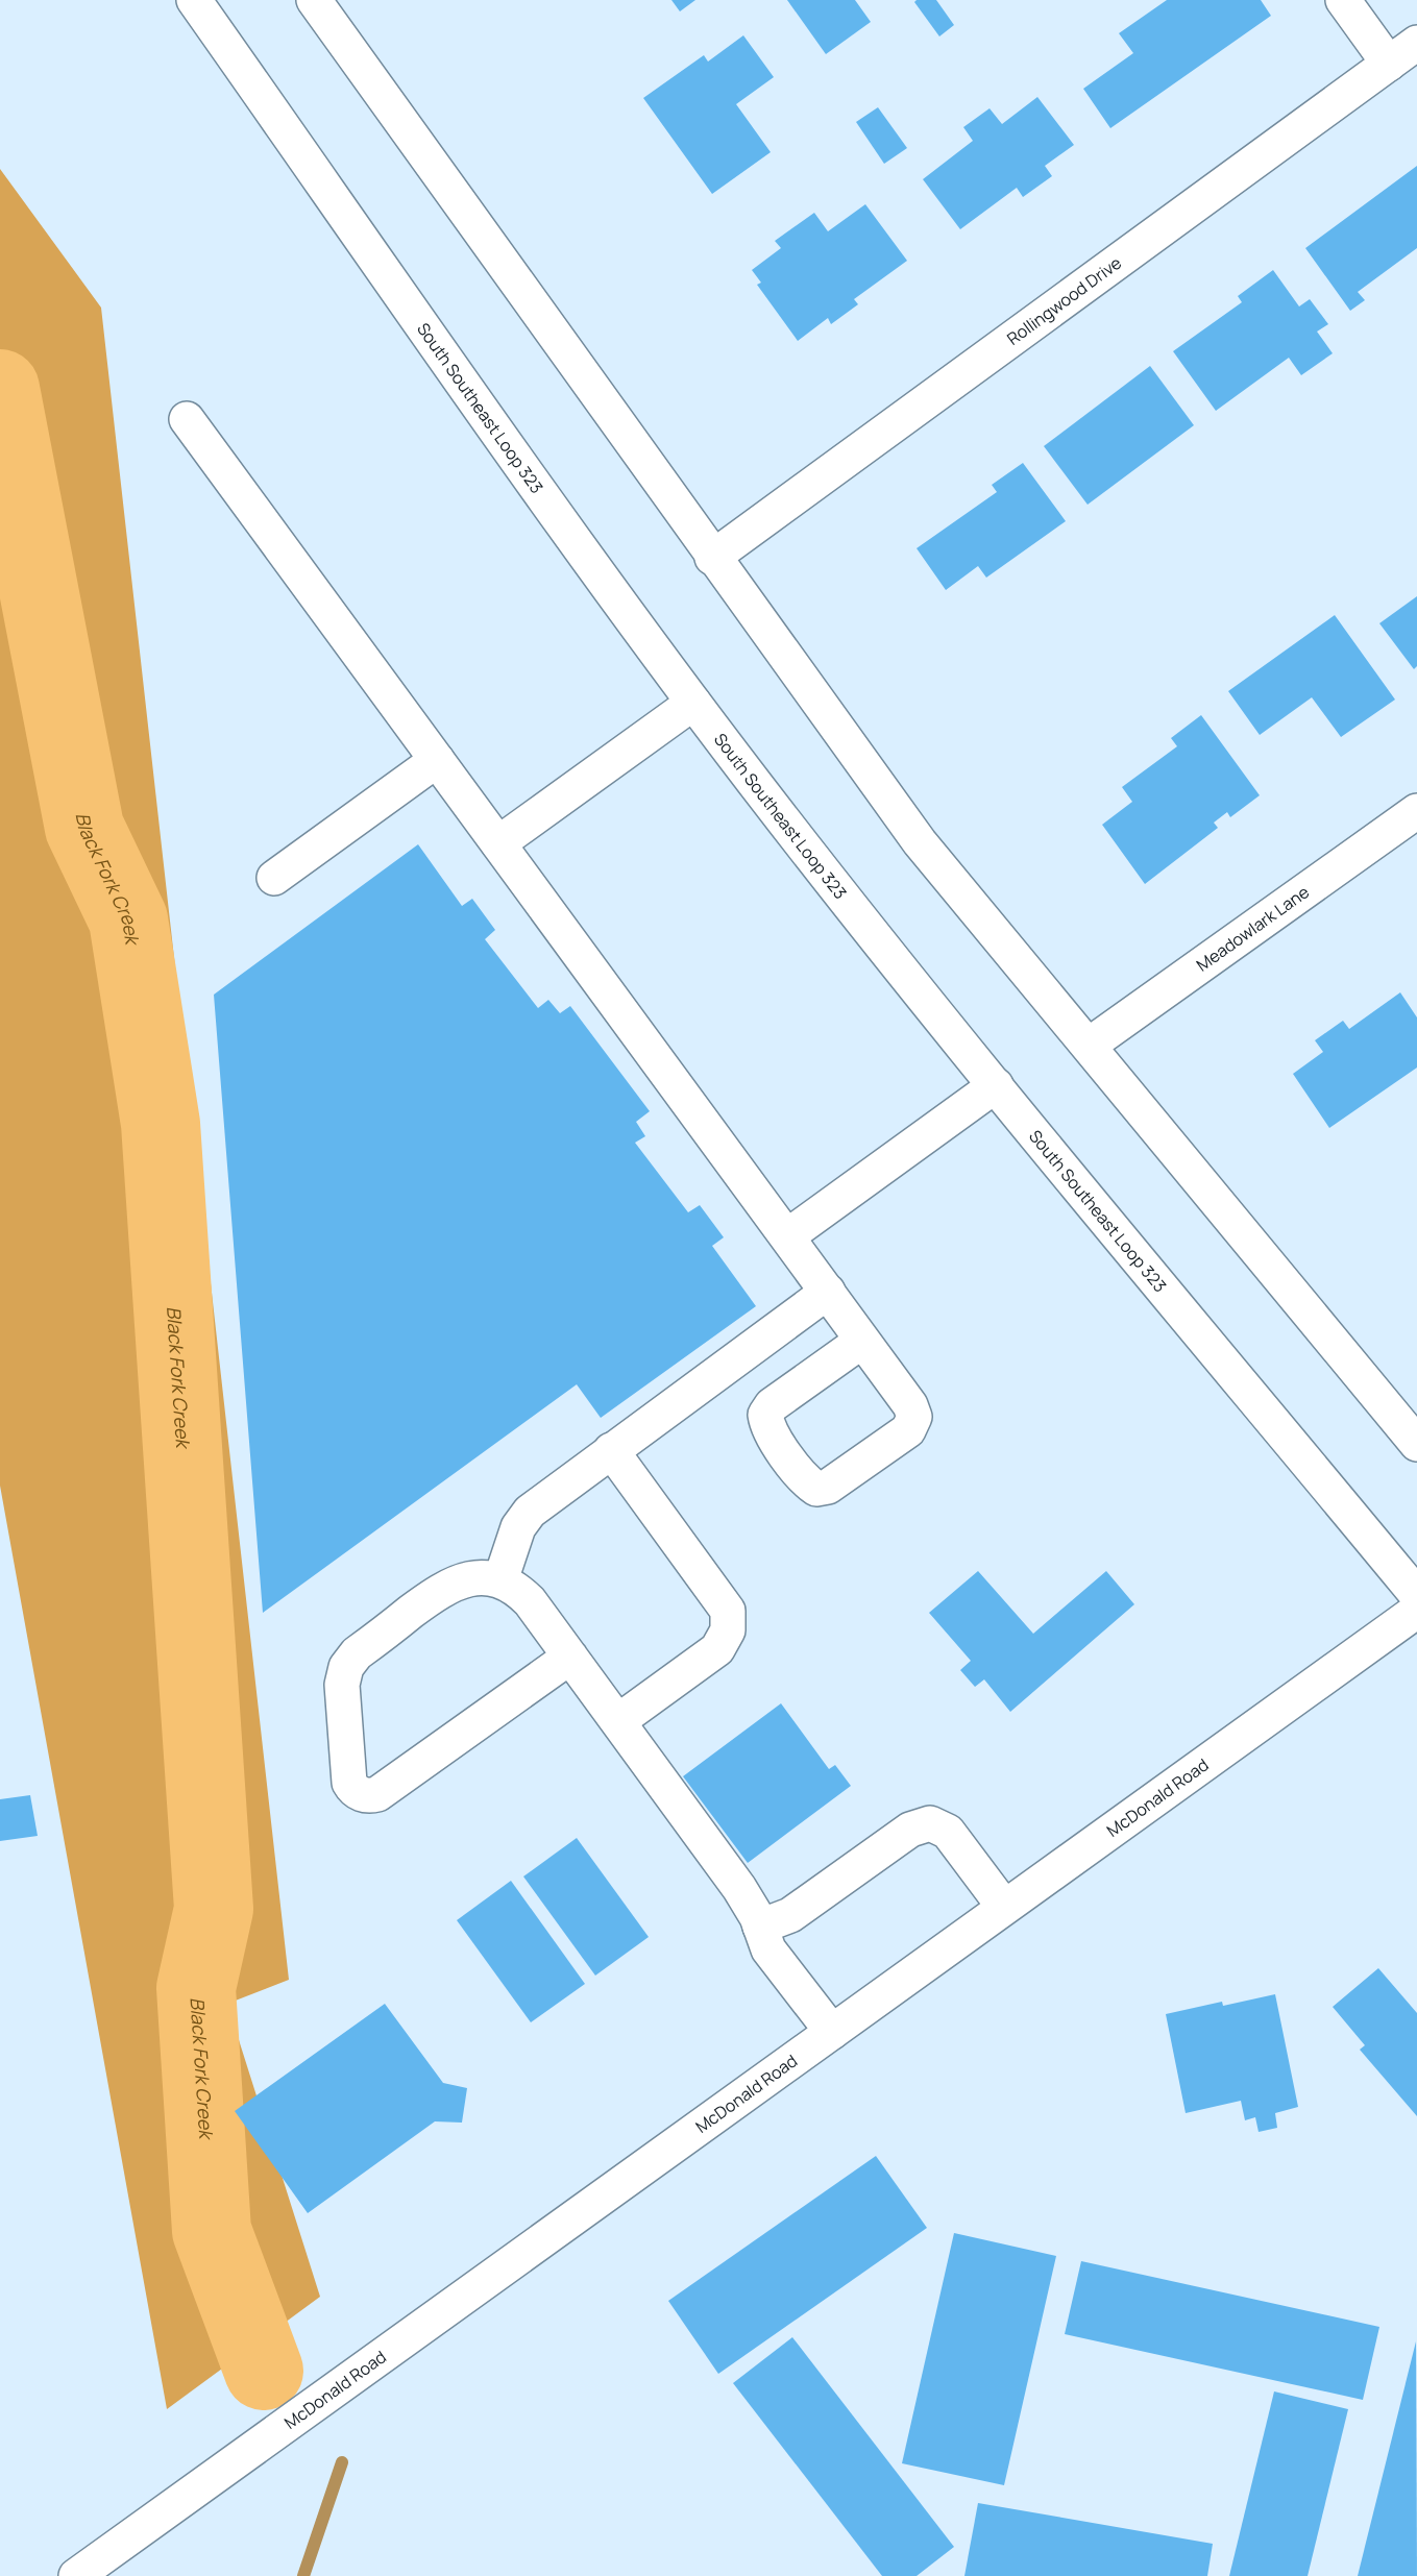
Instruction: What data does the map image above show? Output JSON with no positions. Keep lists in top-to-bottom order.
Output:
{
  "streets": {
    "main road": [
      "Rollingwood Drive",
      "South Southeast Loop 323",
      "Meadowlark Lane",
      "McDonald Road"
    ]
  },
  "water": ["Black Fork Creek"]
}
